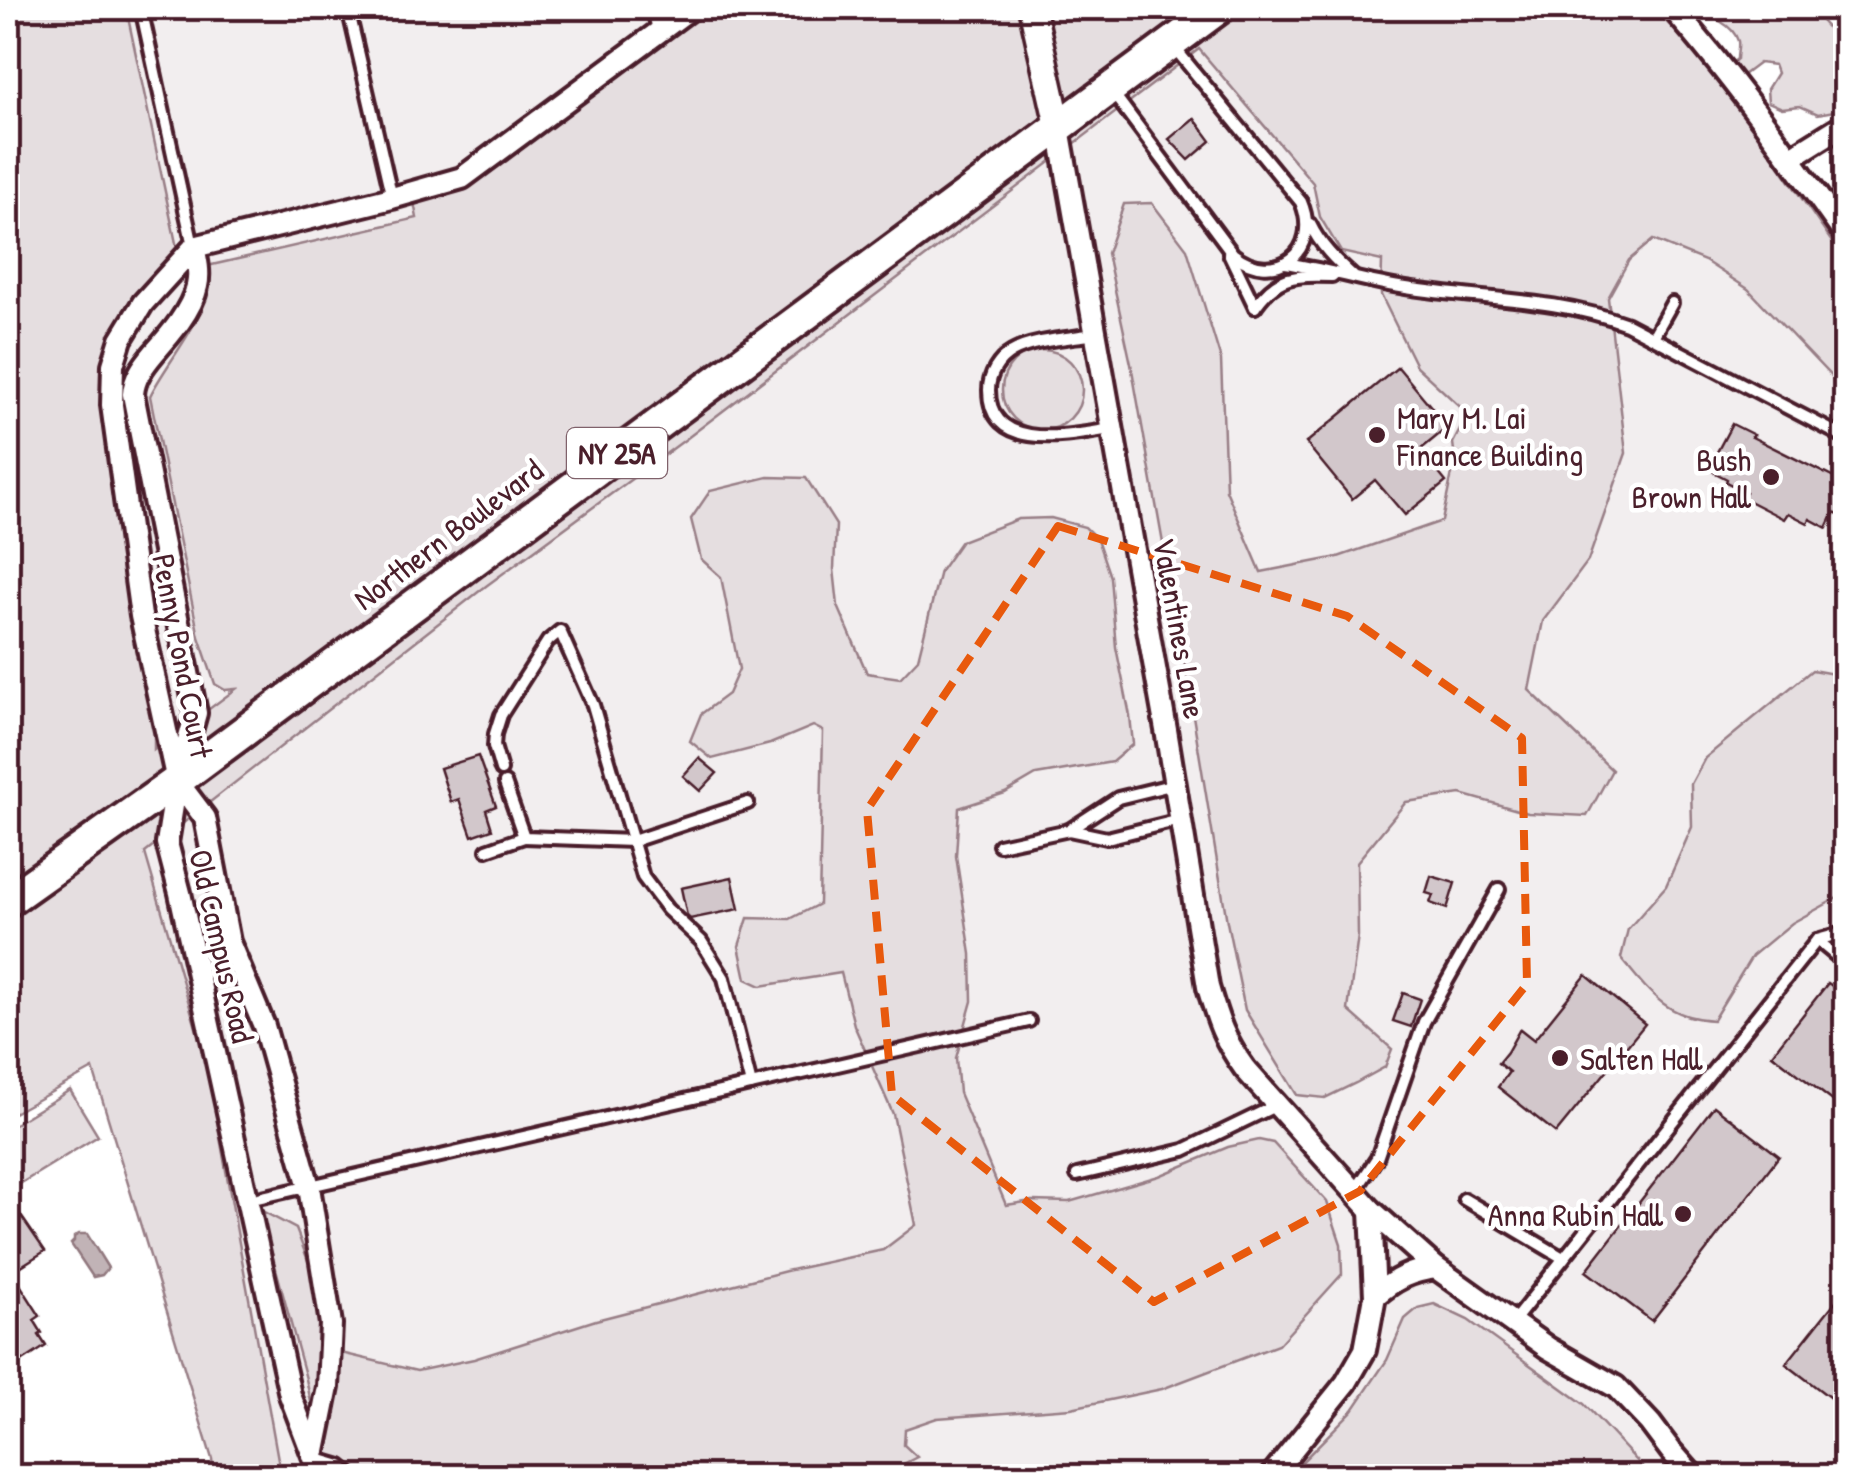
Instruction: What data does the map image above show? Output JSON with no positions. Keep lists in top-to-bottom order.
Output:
{
  "streets": {
    "main road": ["NY 25A", "Northern Boulevard"],
    "street": ["Valentines Lane", "Penny Pond Court", "Old Campus Road"]
  },
  "crossings": [
    ["Northern Boulevard", "Valentines Lane"],
    ["Northern Boulevard", "Penny Pond Court"],
    ["Northern Boulevard", "Old Campus Road"],
    ["Penny Pond Court", "Old Campus Road"]
  ],
  "places": [
    "Mary M. Lai Finance Building",
    "Bush Brown Hall",
    "Salten Hall",
    "Anna Rubin Hall"
  ]
}
